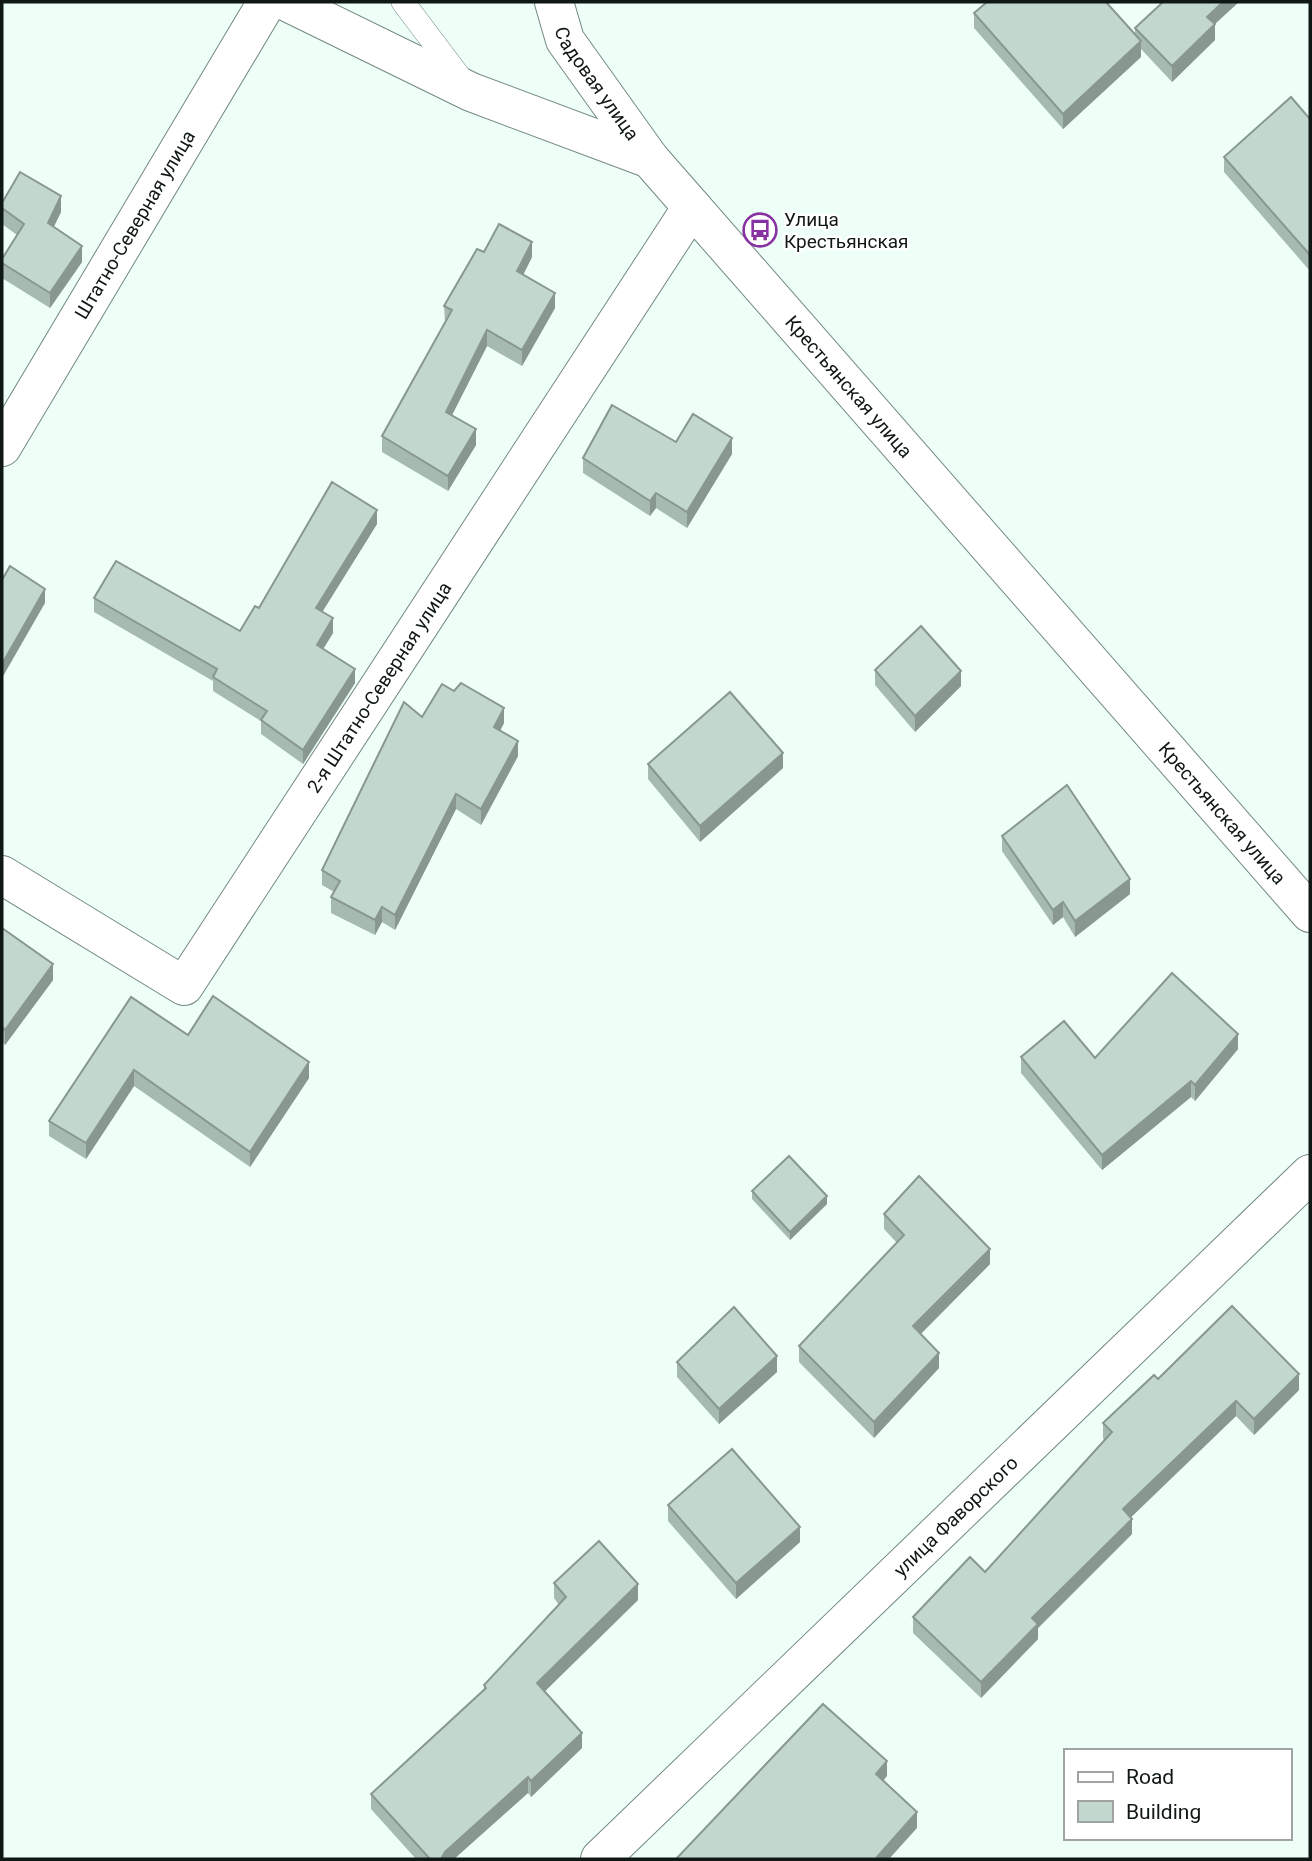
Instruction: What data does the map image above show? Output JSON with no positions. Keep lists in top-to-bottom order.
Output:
{
  "streets": {
    "street": [
      "Садовая улица",
      "Штатно-Северная улица",
      "Крестьянская улица",
      "2-я Штатно-Северная улица",
      "улица Фаворского"
    ]
  },
  "crossings": [
    ["Садовая улица", "Крестьянская улица"],
    ["Крестьянская улица", "2-я Штатно-Северная улица"]
  ],
  "places": {
    "bus stop": ["Улица Крестьянская"]
  },
  "legend": ["Road", "Building"]
}
